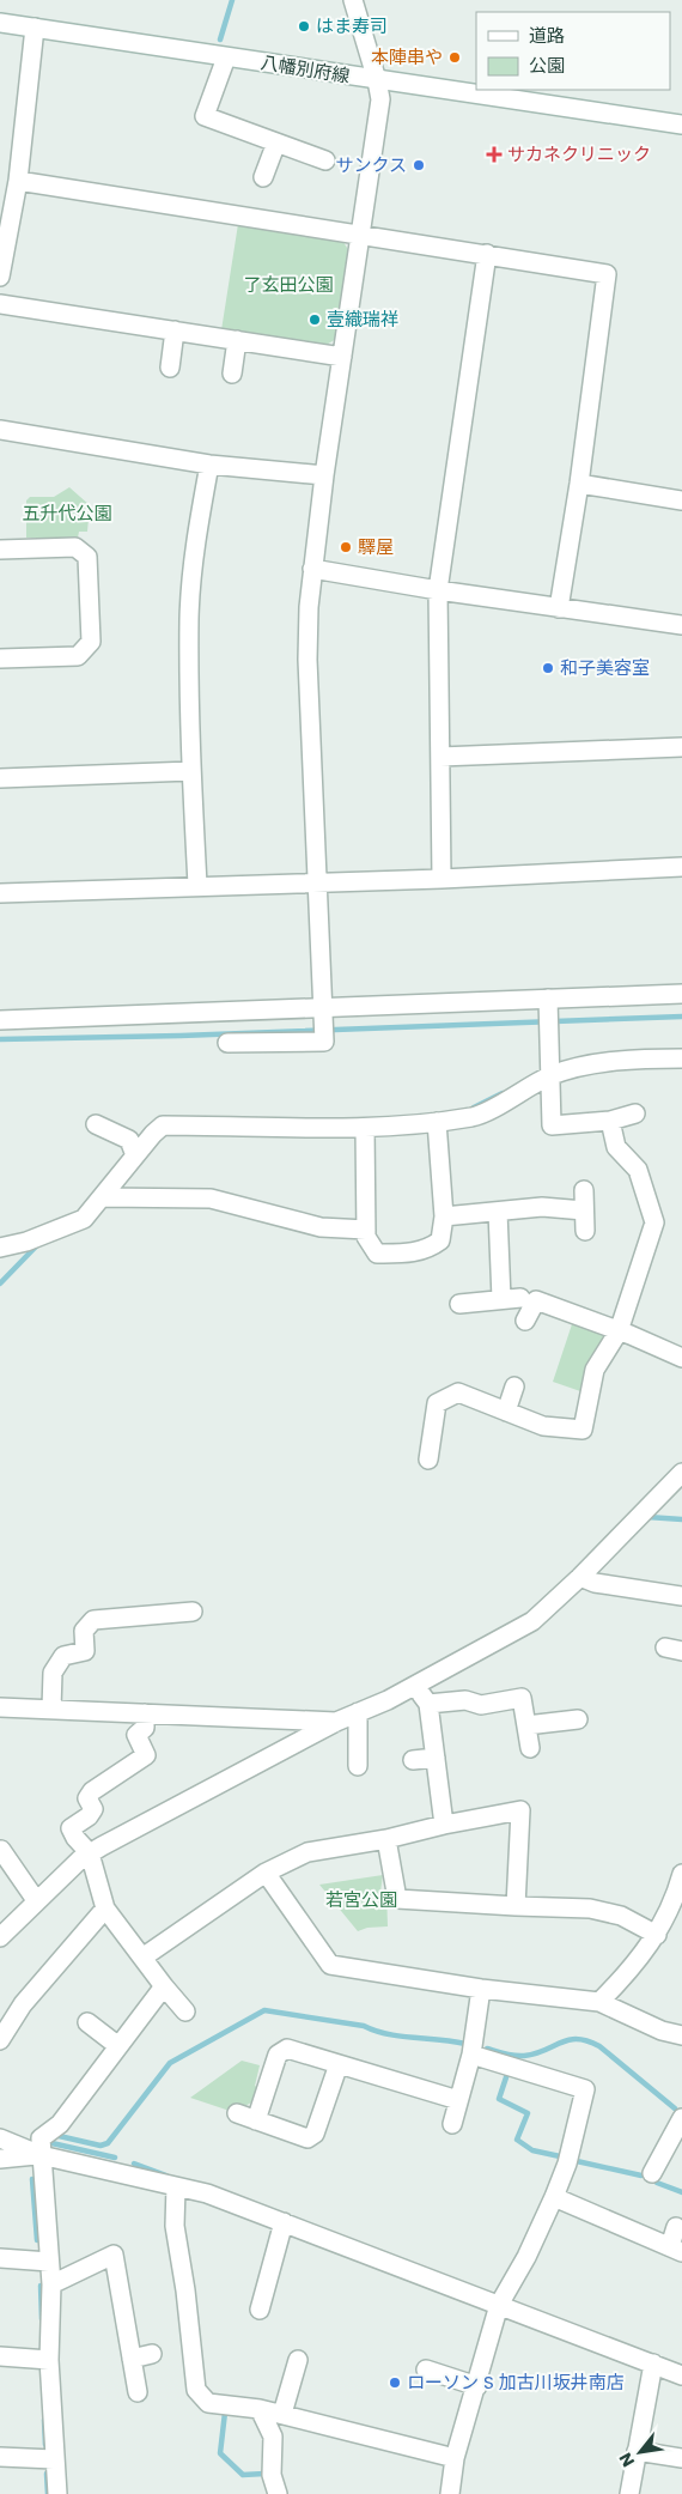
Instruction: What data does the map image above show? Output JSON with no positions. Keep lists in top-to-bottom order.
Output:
{
  "streets": {
    "street": ["八幡別府線"]
  },
  "parks": ["了玄田公園", "五升代公園", "若宮公園"],
  "places": {
    "other": [
      "はま寿司",
      "本陣串や",
      "サンクス",
      "壹織瑞祥",
      "驛屋",
      "和子美容室",
      "ローソン S 加古川坂井南店"
    ],
    "health": ["サカネクリニック"]
  },
  "legend": ["道路", "公園"],
  "north": "bottom left"
}
